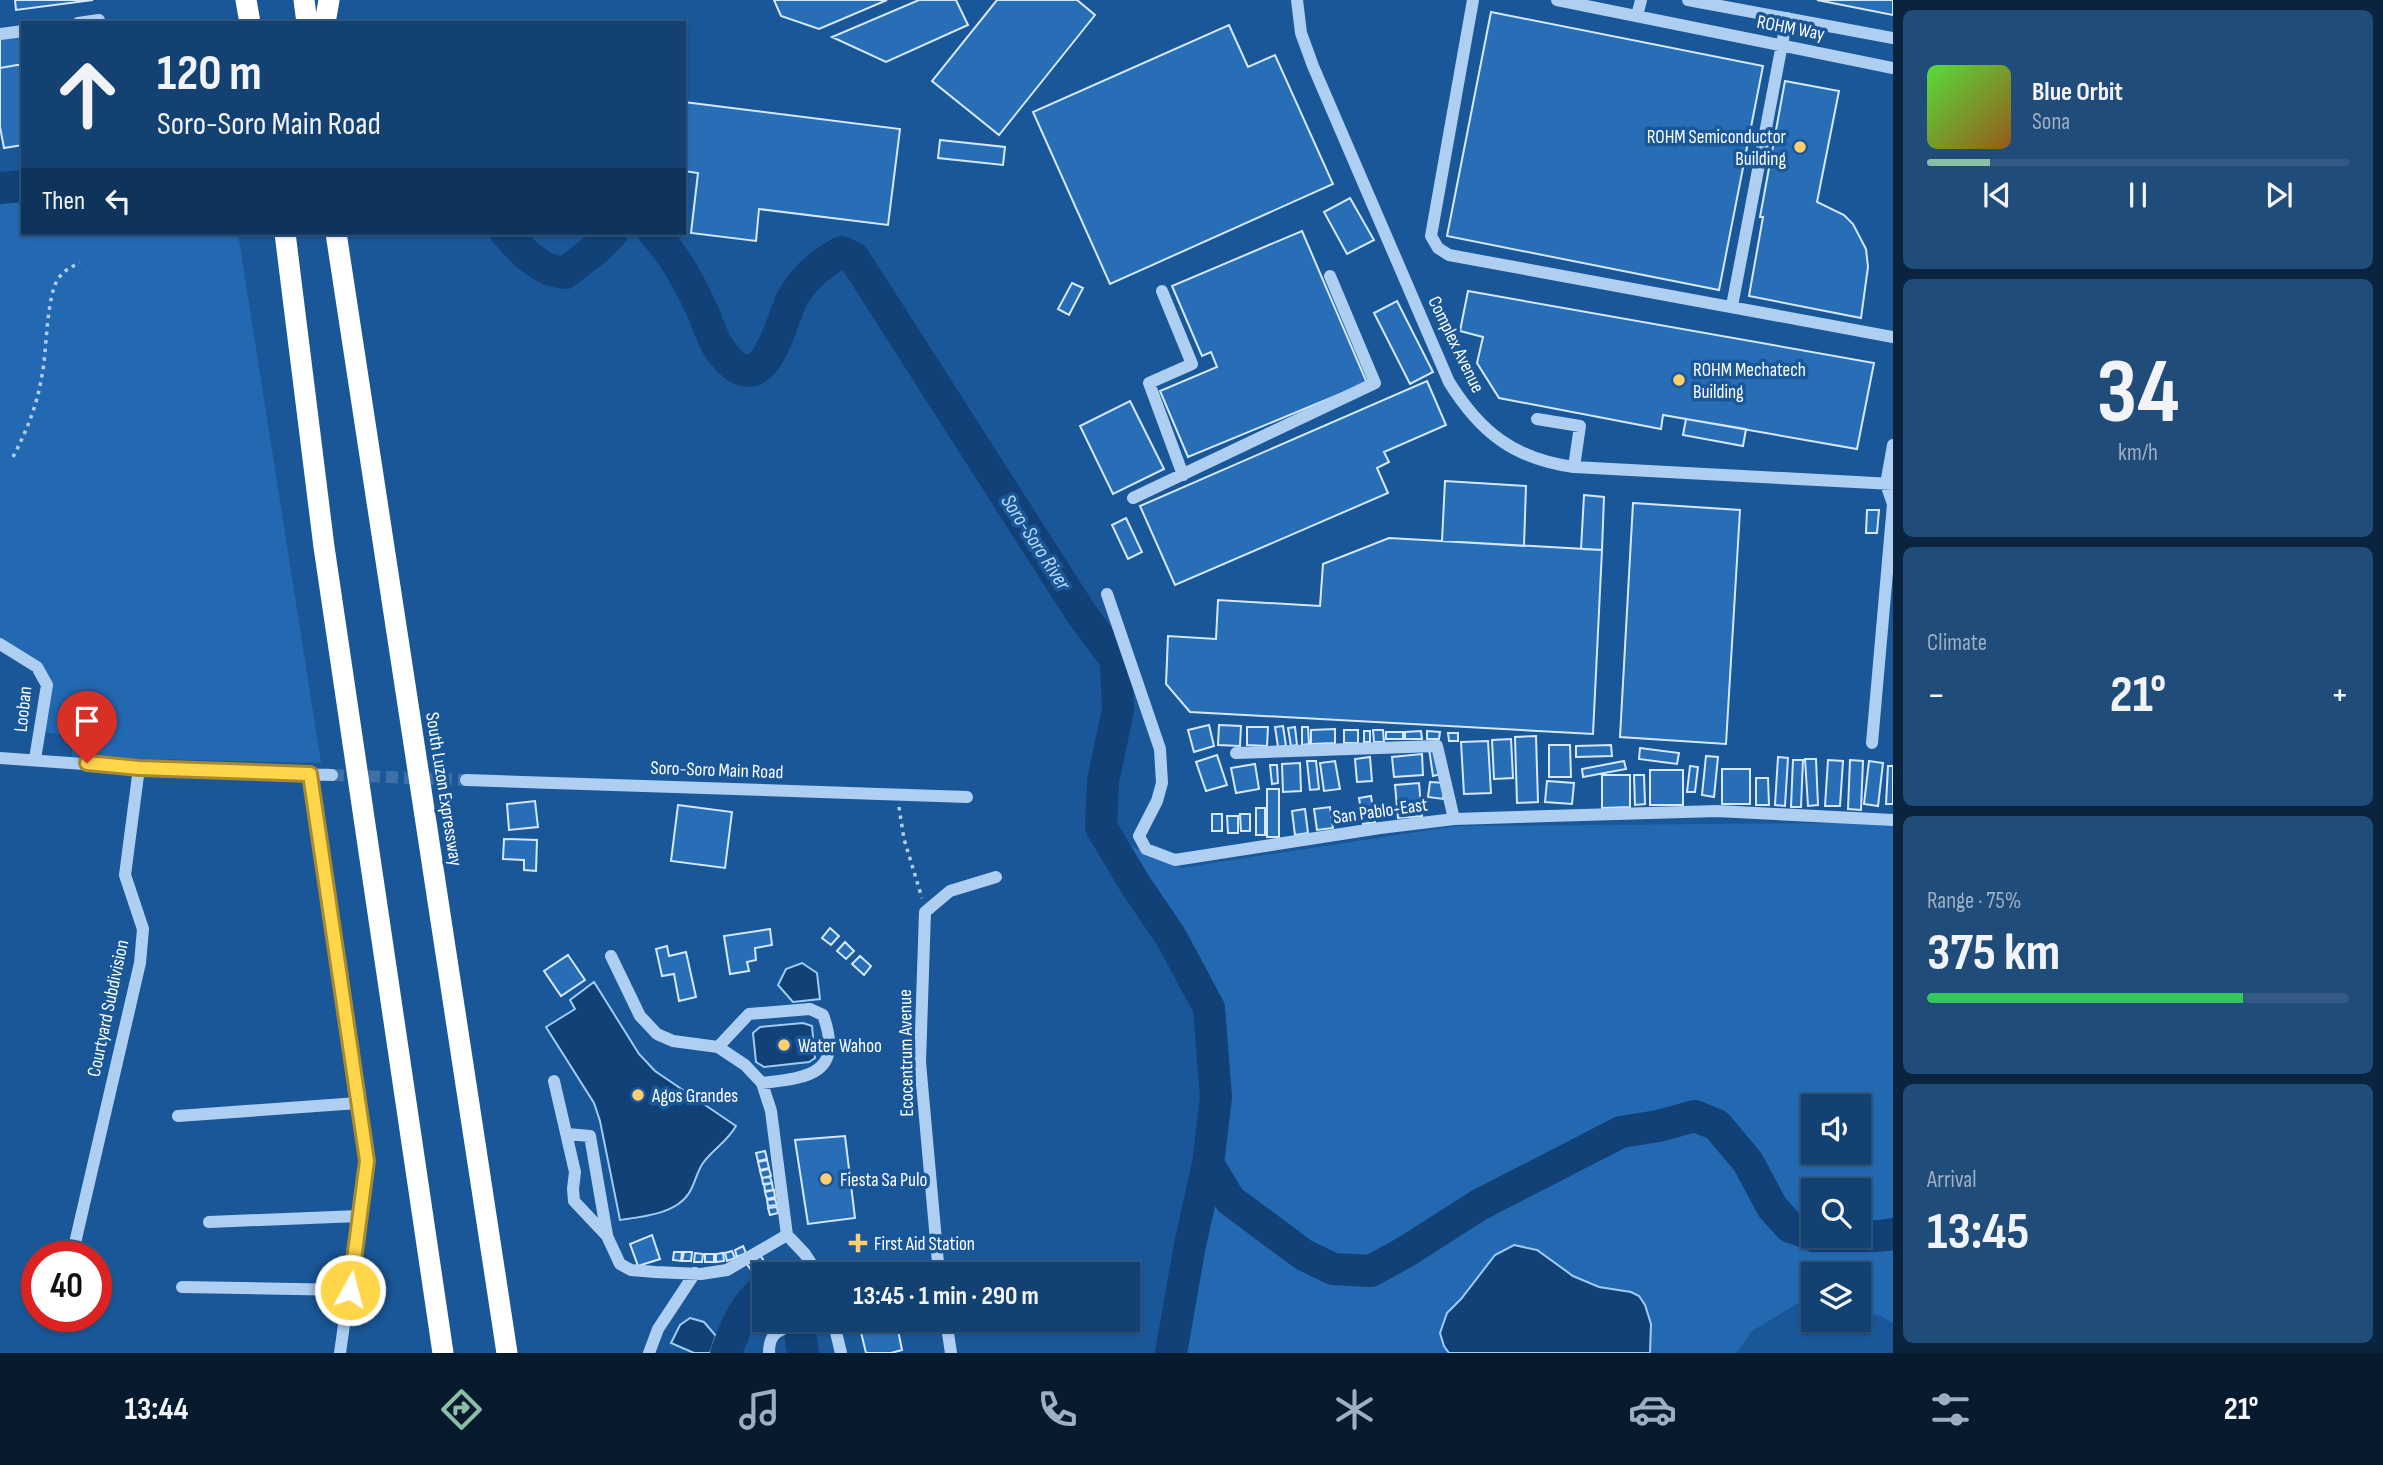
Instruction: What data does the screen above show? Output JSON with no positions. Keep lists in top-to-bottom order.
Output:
{
  "streets": {
    "highway": ["South Luzon Expressway"],
    "street": [
      "ROHM Way",
      "Complex Avenue",
      "Looban",
      "Soro-Soro Main Road",
      "San Pablo-East",
      "Courtyard Subdivision",
      "Ecocentrum Avenue"
    ]
  },
  "water": ["Soro-Soro River"],
  "places": {
    "other": [
      "ROHM Semiconductor Building",
      "ROHM Mechatech Building",
      "Water Wahoo",
      "Agos Grandes",
      "Fiesta Sa Pulo"
    ],
    "health": ["First Aid Station"]
  },
  "page": {
    "turn": ["120 m", "Soro-Soro Main Road"],
    "song": ["Blue Orbit", "Sona"],
    "then": "Then",
    "tile": [
      ["34", "km/h"],
      "Climate",
      ["Range · 75%", "375 km"],
      ["Arrival", "13:45"]
    ],
    "heat": ["−", "21°", "+"],
    "limit": "40",
    "trip": "13:45 · 1 min · 290 m",
    "tabs": ["13:44", "21°"]
  }
}
